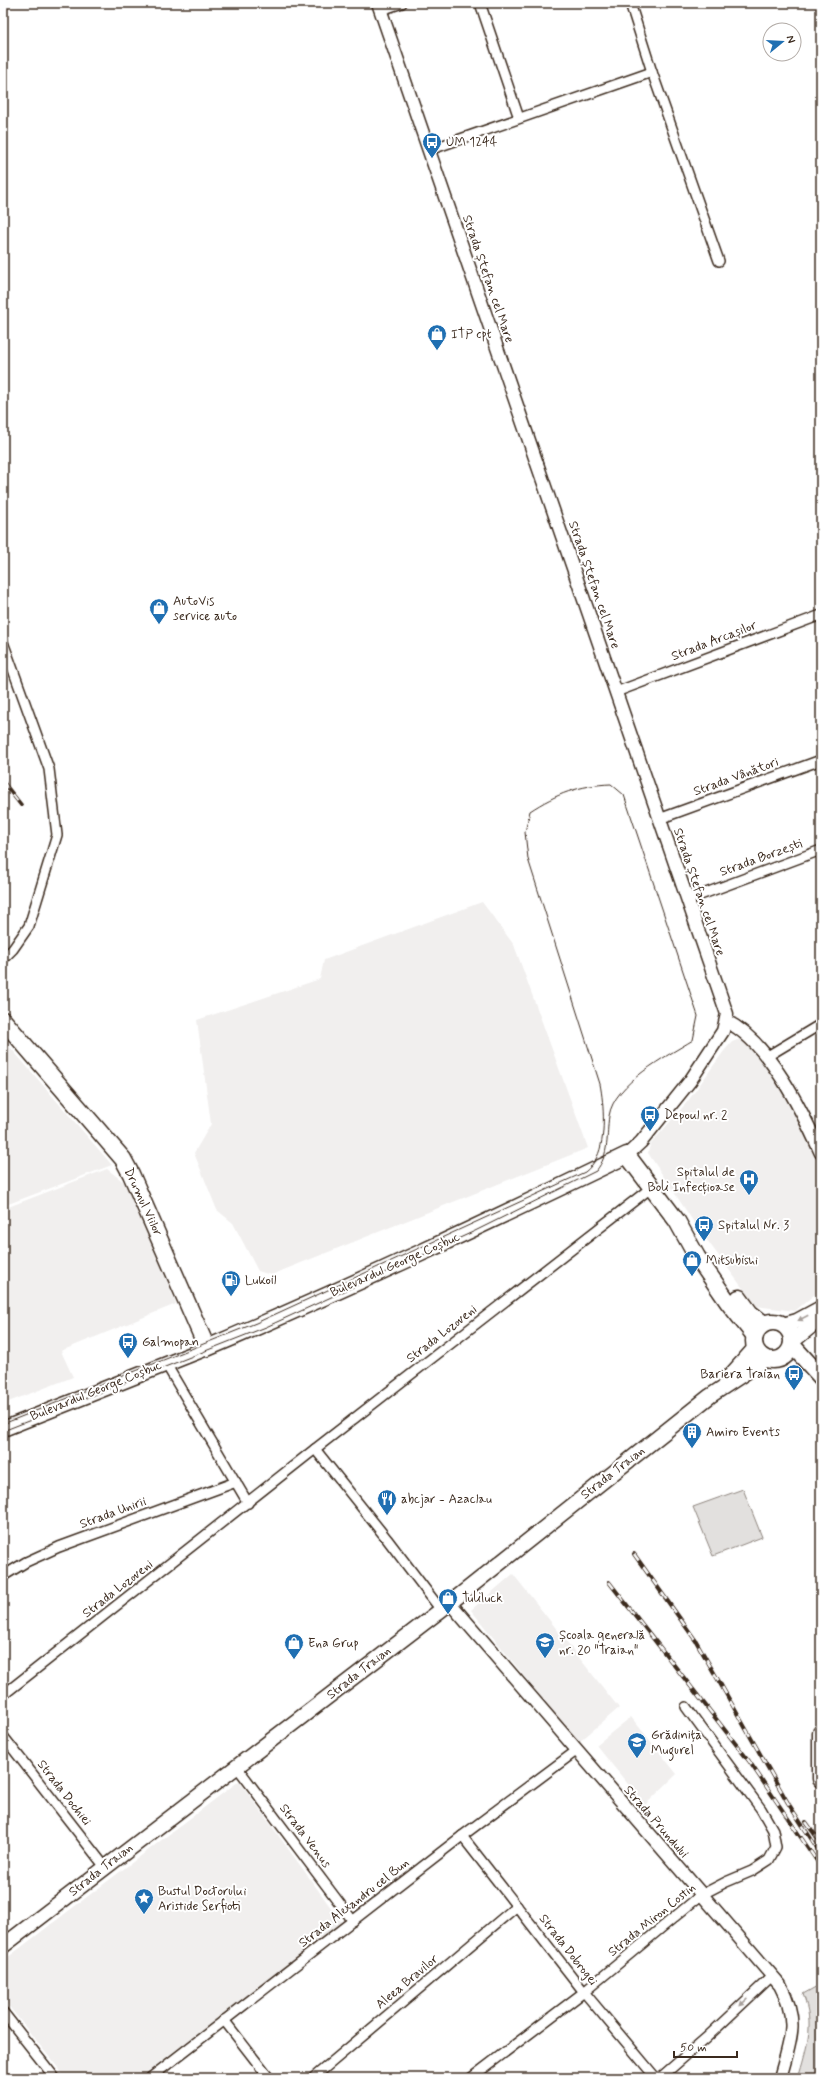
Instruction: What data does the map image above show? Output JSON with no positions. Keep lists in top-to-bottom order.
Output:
{
  "streets": {
    "highway": ["Drumul Viilor", "Bulevardul George Coșbuc"],
    "main road": ["Strada Traian"],
    "street": [
      "Strada Ștefan cel Mare",
      "Strada Arcașilor",
      "Strada Vânători",
      "Strada Borzești",
      "Strada Lozoveni",
      "Strada Unirii",
      "Strada Dochiei",
      "Strada Prundului",
      "Strada Venus",
      "Strada Alexandru cel Bun",
      "Strada Miron Costin",
      "Strada Dobrogei",
      "Aleea Bravilor"
    ]
  },
  "crossings": [
    ["Strada Ștefan cel Mare", "Strada Arcașilor"],
    ["Strada Ștefan cel Mare", "Strada Vânători"],
    ["Strada Ștefan cel Mare", "Strada Borzești"],
    ["Strada Ștefan cel Mare", "Bulevardul George Coșbuc"],
    ["Drumul Viilor", "Bulevardul George Coșbuc"],
    ["Strada Lozoveni", "Strada Prundului"],
    ["Strada Traian", "Strada Dochiei"],
    ["Strada Traian", "Strada Prundului"],
    ["Strada Traian", "Strada Venus"],
    ["Strada Prundului", "Strada Alexandru cel Bun"],
    ["Strada Prundului", "Strada Miron Costin"],
    ["Strada Venus", "Strada Alexandru cel Bun"],
    ["Strada Alexandru cel Bun", "Strada Dobrogei"],
    ["Strada Miron Costin", "Strada Dobrogei"],
    ["Strada Dobrogei", "Aleea Bravilor"]
  ],
  "places": {
    "bus stop": [
      "UM 1244",
      "Depoul nr. 2",
      "Spitalul Nr. 3",
      "Galmopan",
      "Bariera Traian"
    ],
    "shop": [
      "ITP cpt",
      "AutoVis service auto",
      "Mitsubishi",
      "Tuliluck",
      "Ena Grup"
    ],
    "hospital": ["Spitalul de Boli Infecțioase"],
    "fuel station": ["Lukoil"],
    "building": ["Amiro Events"],
    "restaurant": ["abcjar - Azaclau"],
    "school or university": ["Școala generală nr. 20 \"Traian\"", "Grădinița Mugurel"],
    "place": ["Bustul Doctorului Aristide Serfioti"]
  },
  "scale_bar": "50 m",
  "north": "right"
}
